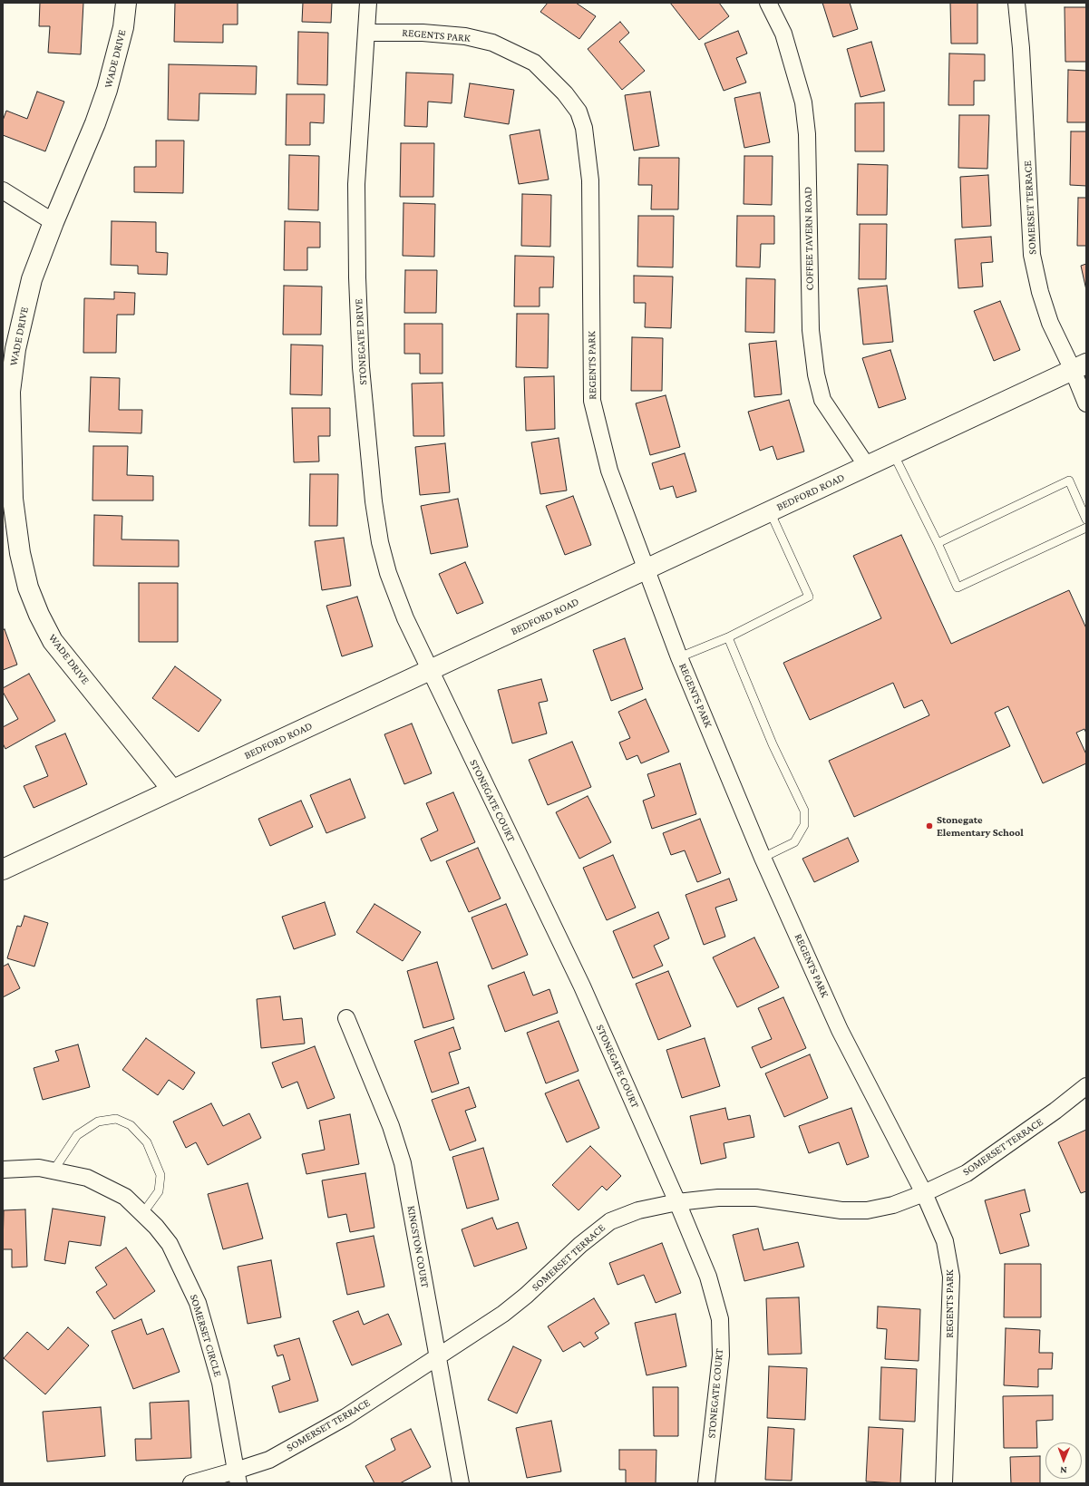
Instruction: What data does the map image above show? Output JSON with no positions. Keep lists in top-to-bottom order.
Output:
{
  "streets": {
    "main road": ["WADE DRIVE", "BEDFORD ROAD"],
    "street": [
      "REGENTS PARK",
      "SOMERSET TERRACE",
      "COFFEE TAVERN ROAD",
      "STONEGATE DRIVE",
      "STONEGATE COURT",
      "KINGSTON COURT",
      "SOMERSET CIRCLE"
    ]
  },
  "crossings": [
    ["REGENTS PARK", "SOMERSET TERRACE"],
    ["REGENTS PARK", "STONEGATE DRIVE"],
    ["REGENTS PARK", "BEDFORD ROAD"],
    ["WADE DRIVE", "BEDFORD ROAD"],
    ["SOMERSET TERRACE", "BEDFORD ROAD"],
    ["SOMERSET TERRACE", "STONEGATE COURT"],
    ["SOMERSET TERRACE", "KINGSTON COURT"],
    ["SOMERSET TERRACE", "SOMERSET CIRCLE"],
    ["COFFEE TAVERN ROAD", "BEDFORD ROAD"],
    ["STONEGATE DRIVE", "BEDFORD ROAD"],
    ["STONEGATE DRIVE", "STONEGATE COURT"],
    ["BEDFORD ROAD", "STONEGATE COURT"]
  ],
  "places": ["Stonegate Elementary School"],
  "north": "bottom"
}
